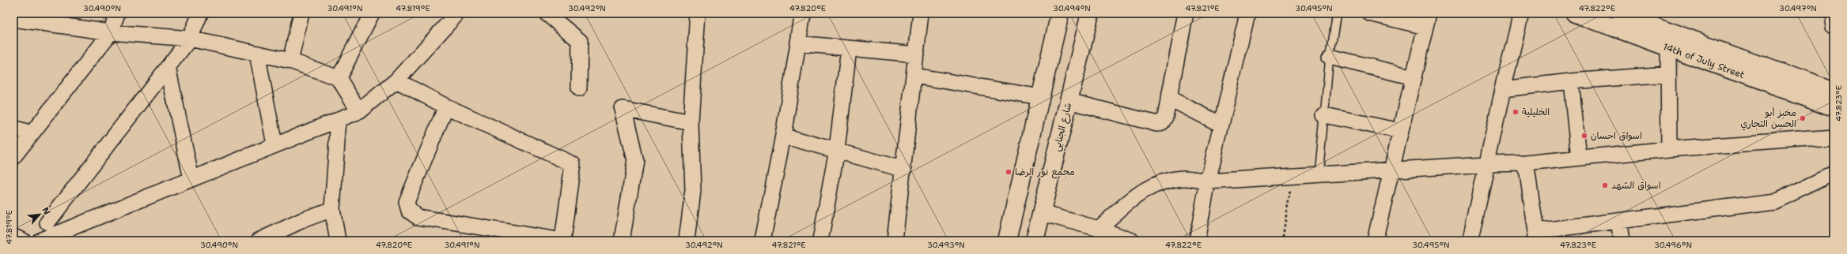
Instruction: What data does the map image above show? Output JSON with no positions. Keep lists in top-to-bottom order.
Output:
{
  "streets": {
    "main road": ["14th of July Street", "شارع الجنابي"]
  },
  "places": [
    "الخليلية",
    "مخبز أبو الحسن التجاري",
    "اسواق احسان",
    "مجمع نور الرضا",
    "اسواق الشهد"
  ],
  "north": "top right",
  "coordinates": [
    "30.490°N",
    "30.491°N",
    "47.819°E",
    "30.492°N",
    "47.820°E",
    "30.494°N",
    "47.821°E",
    "30.495°N",
    "47.822°E",
    "30.497°N",
    "47.823°E",
    "30.493°N",
    "30.496°N"
  ]
}
